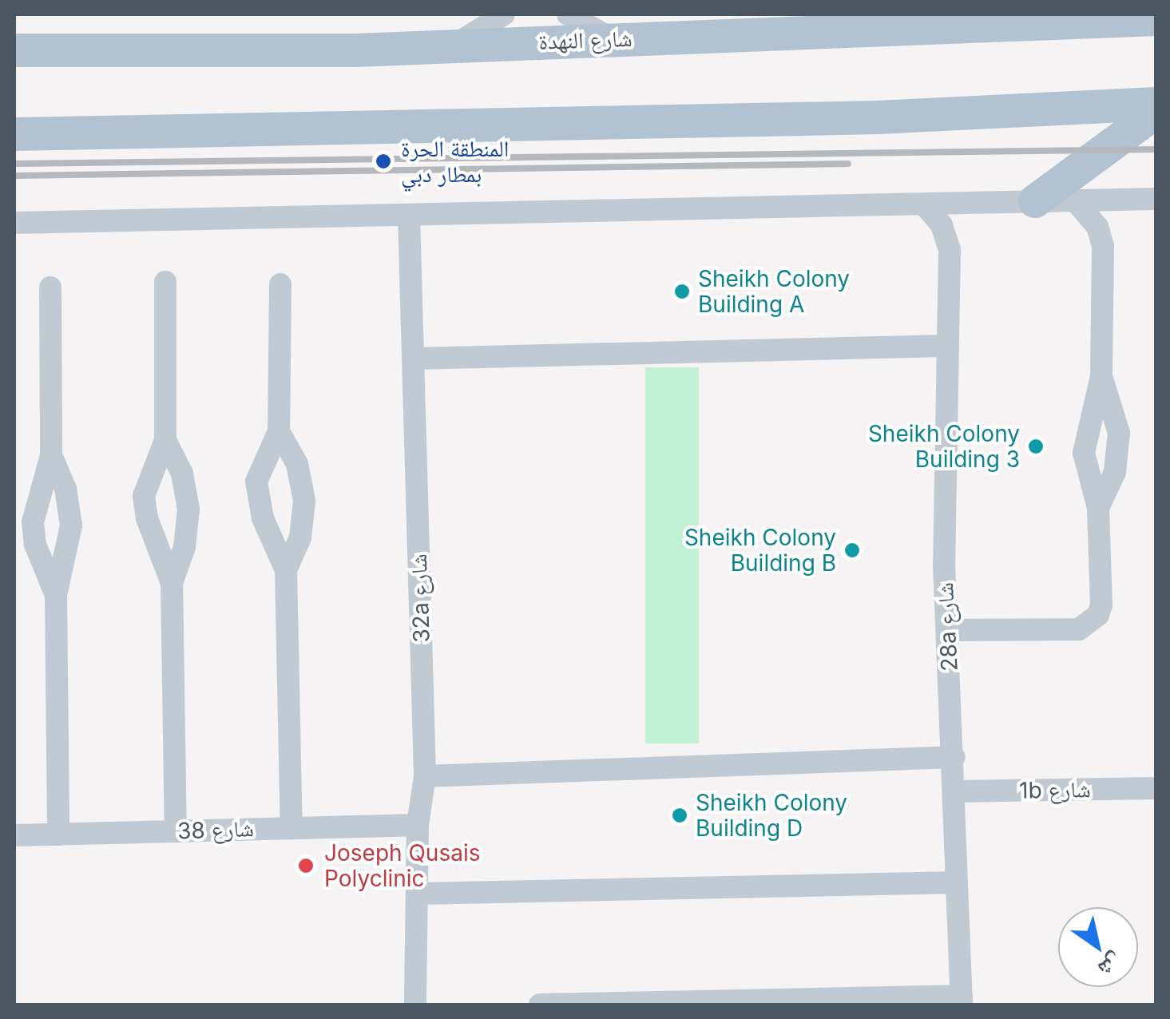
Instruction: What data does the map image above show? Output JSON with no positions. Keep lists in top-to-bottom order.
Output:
{
  "streets": {
    "main road": ["شارع النهدة"],
    "street": [
      "32a شارع",
      "28a شارع",
      "1b شارع",
      "شارع 38"
    ]
  },
  "crossings": [
    ["32a شارع", "شارع 38"],
    ["28a شارع", "1b شارع"]
  ],
  "places": [
    "المنطقة الحرة بمطار دبي",
    "Sheikh Colony Building A",
    "Sheikh Colony Building 3",
    "Sheikh Colony Building B",
    "Sheikh Colony Building D",
    "Joseph Qusais Polyclinic"
  ],
  "north": "bottom right"
}
